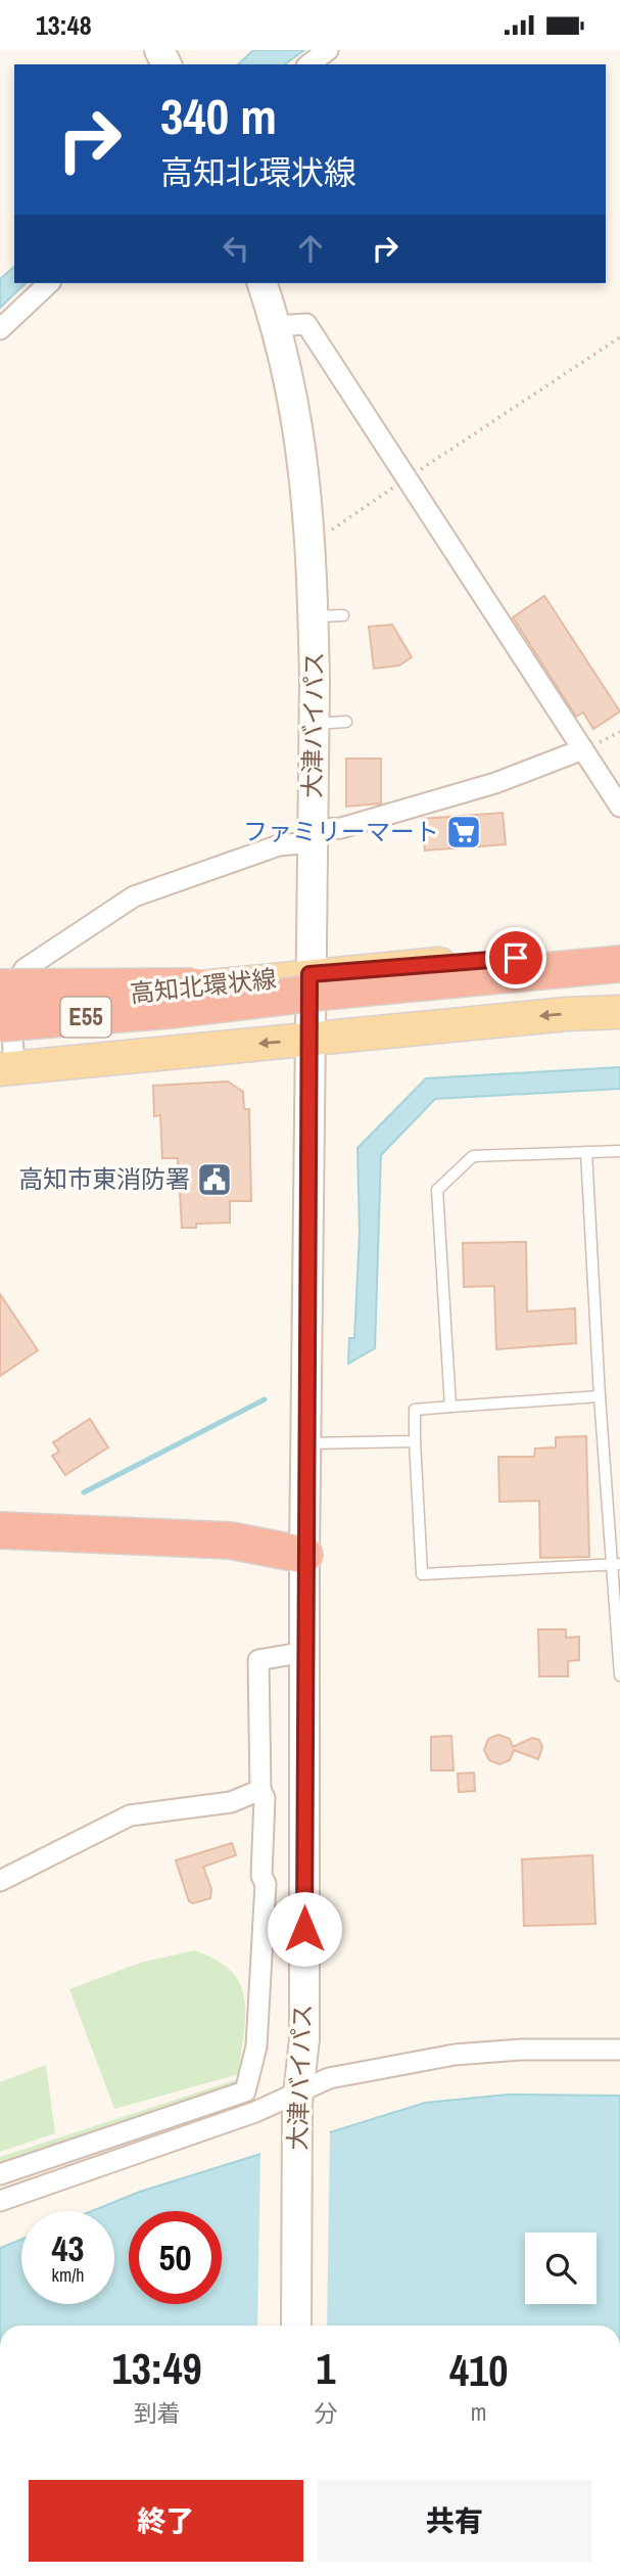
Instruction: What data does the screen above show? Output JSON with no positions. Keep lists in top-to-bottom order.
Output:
{
  "streets": {
    "highway": ["E55"],
    "main road": ["大津バイパス", "高知北環状線"]
  },
  "crossings": [
    ["大津バイパス", "高知北環状線"],
    ["大津バイパス", "E55"],
    ["高知北環状線", "E55"]
  ],
  "places": {
    "supermarket": ["ファミリーマート"],
    "public building": ["高知市東消防署"]
  },
  "page": {
    "status": "13:48",
    "turn": ["340 m", "高知北環状線"],
    "speed": "43 km/h",
    "limit": "50",
    "eta": [
      "13:49",
      "到着",
      "1",
      "分",
      "410",
      "m"
    ],
    "buttons": ["終了", "共有"]
  }
}
